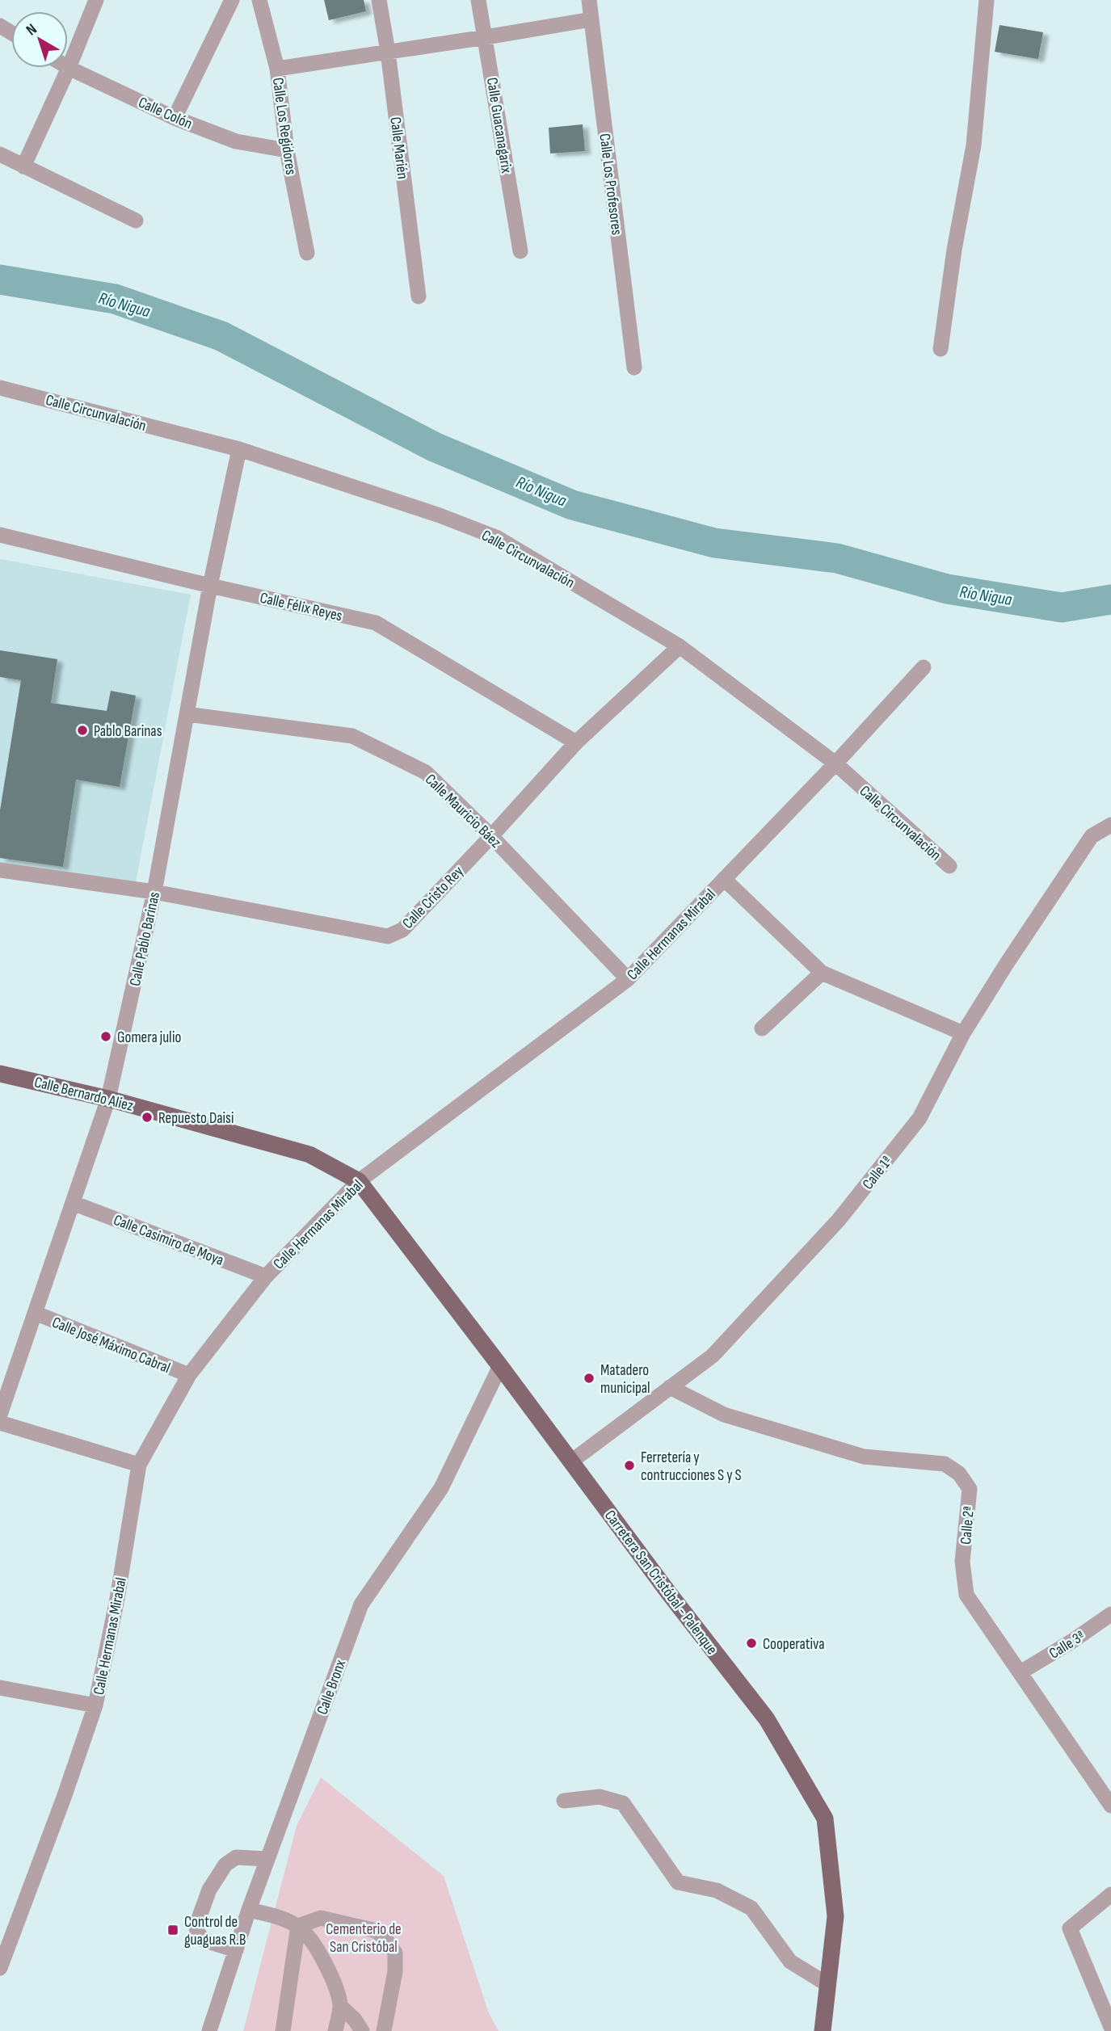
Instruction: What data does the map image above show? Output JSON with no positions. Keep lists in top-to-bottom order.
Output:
{
  "streets": {
    "main road": ["Calle Bernardo Aliez", "Carretera San Cristóbal - Palenque"],
    "street": [
      "Calle Colón",
      "Calle Guacanagarix",
      "Calle Los Regidores",
      "Calle Marién",
      "Calle Los Profesores",
      "Calle Circunvalación",
      "Calle Félix Reyes",
      "Calle Mauricio Báez",
      "Calle Cristo Rey",
      "Calle Hermanas Mirabal",
      "Calle Pablo Barinas",
      "Calle 1ª",
      "Calle Casimiro de Moya",
      "Calle José Máximo Cabral",
      "Calle 2ª",
      "Calle 3ª",
      "Calle Bronx"
    ]
  },
  "crossings": [
    ["Calle Colón", "Calle Los Regidores"],
    ["Calle Circunvalación", "Calle Cristo Rey"],
    ["Calle Circunvalación", "Calle Hermanas Mirabal"],
    ["Calle Circunvalación", "Calle Pablo Barinas"],
    ["Calle Félix Reyes", "Calle Cristo Rey"],
    ["Calle Félix Reyes", "Calle Pablo Barinas"],
    ["Calle Mauricio Báez", "Calle Cristo Rey"],
    ["Calle Mauricio Báez", "Calle Hermanas Mirabal"],
    ["Calle Mauricio Báez", "Calle Pablo Barinas"],
    ["Calle Cristo Rey", "Calle Pablo Barinas"],
    ["Calle Hermanas Mirabal", "Calle Bernardo Aliez"],
    ["Calle Hermanas Mirabal", "Calle Casimiro de Moya"],
    ["Calle Hermanas Mirabal", "Calle José Máximo Cabral"],
    ["Calle Hermanas Mirabal", "Carretera San Cristóbal - Palenque"],
    ["Calle Pablo Barinas", "Calle Bernardo Aliez"],
    ["Calle Pablo Barinas", "Calle Casimiro de Moya"],
    ["Calle Pablo Barinas", "Calle José Máximo Cabral"],
    ["Calle Bernardo Aliez", "Carretera San Cristóbal - Palenque"],
    ["Calle 1ª", "Calle 2ª"],
    ["Calle 1ª", "Carretera San Cristóbal - Palenque"],
    ["Calle 2ª", "Calle 3ª"],
    ["Carretera San Cristóbal - Palenque", "Calle Bronx"]
  ],
  "water": ["Río Nigua"],
  "parks": ["Cementerio de San Cristóbal"],
  "places": {
    "other": [
      "Pablo Barinas",
      "Gomera julio",
      "Repuesto Daisi",
      "Matadero municipal",
      "Ferretería y contrucciones S y S",
      "Cooperativa"
    ],
    "transit": ["Control de guaguas R.B"]
  },
  "north": "top left"
}
